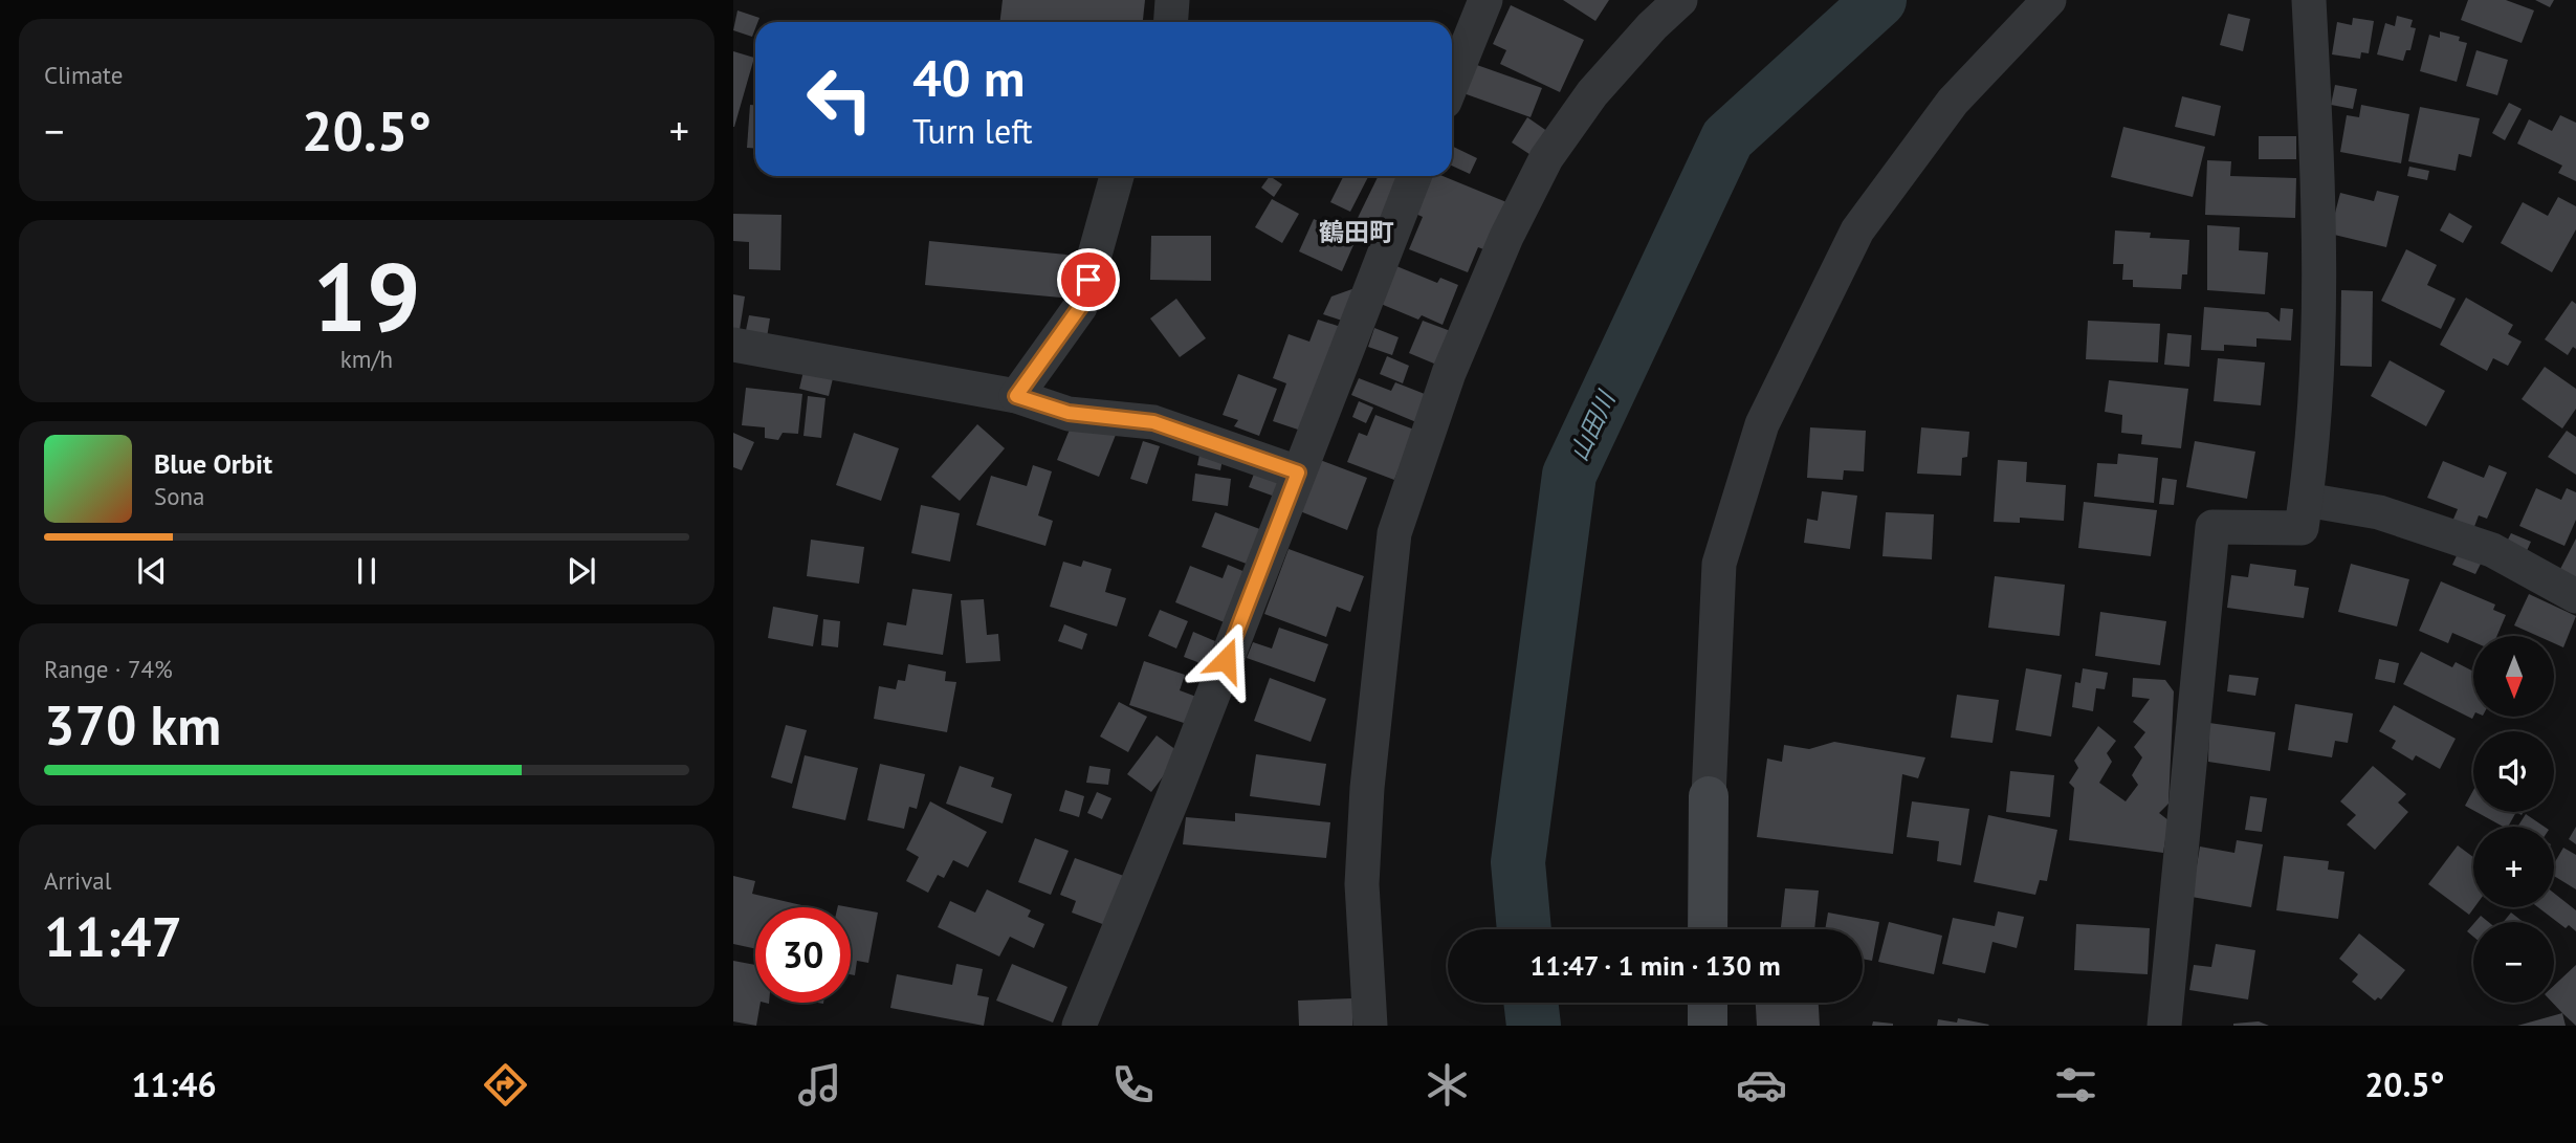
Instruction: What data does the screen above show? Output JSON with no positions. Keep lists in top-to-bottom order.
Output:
{
  "districts": ["鶴田町"],
  "water": ["山田川"],
  "north": "bottom",
  "page": {
    "tile": [
      "Climate",
      ["19", "km/h"],
      ["Range · 74%", "370 km"],
      ["Arrival", "11:47"]
    ],
    "turn": ["40 m", "Turn left"],
    "heat": ["−", "20.5°", "+"],
    "song": ["Blue Orbit", "Sona"],
    "map_buttons": ["+", "−"],
    "limit": "30",
    "trip": "11:47 · 1 min · 130 m",
    "tabs": ["11:46", "20.5°"]
  }
}
